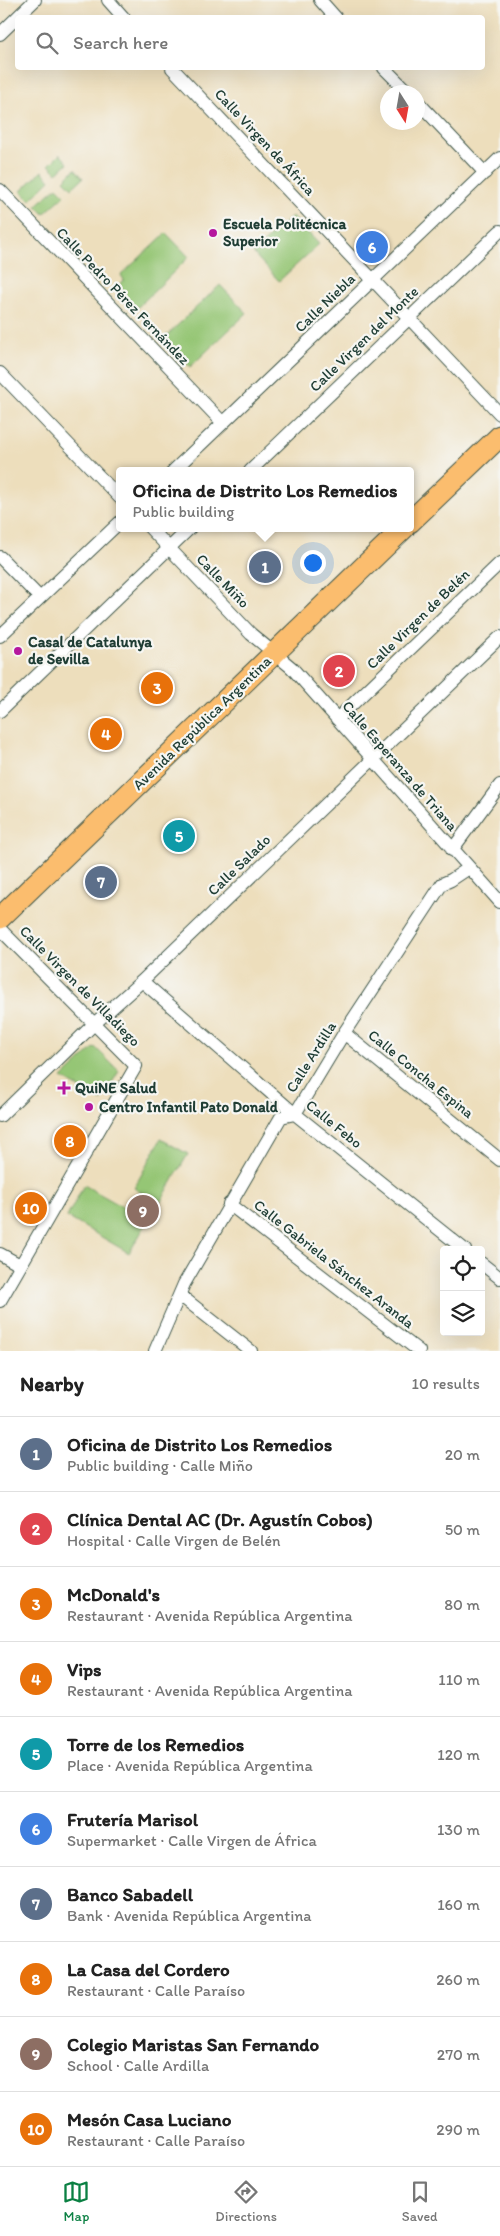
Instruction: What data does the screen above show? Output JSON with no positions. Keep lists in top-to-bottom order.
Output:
{
  "streets": {
    "main road": ["Avenida República Argentina"],
    "street": [
      "Calle Virgen de África",
      "Calle Pedro Pérez Fernández",
      "Calle Niebla",
      "Calle Virgen del Monte",
      "Calle Miño",
      "Calle Virgen de Belén",
      "Calle Esperanza de Triana",
      "Calle Salado",
      "Calle Virgen de Villadiego",
      "Calle Ardilla",
      "Calle Concha Espina",
      "Calle Febo",
      "Calle Gabriela Sánchez Aranda"
    ]
  },
  "crossings": [
    ["Calle Virgen de África", "Calle Niebla"],
    ["Calle Virgen de África", "Calle Virgen del Monte"],
    ["Calle Pedro Pérez Fernández", "Calle Niebla"],
    ["Calle Miño", "Avenida República Argentina"],
    ["Calle Miño", "Calle Esperanza de Triana"],
    ["Calle Virgen de Belén", "Calle Esperanza de Triana"],
    ["Avenida República Argentina", "Calle Esperanza de Triana"],
    ["Calle Esperanza de Triana", "Calle Salado"],
    ["Calle Esperanza de Triana", "Calle Ardilla"],
    ["Calle Salado", "Calle Virgen de Villadiego"],
    ["Calle Salado", "Calle Febo"],
    ["Calle Ardilla", "Calle Concha Espina"],
    ["Calle Ardilla", "Calle Febo"],
    ["Calle Ardilla", "Calle Gabriela Sánchez Aranda"]
  ],
  "places": {
    "other": ["Escuela Politécnica Superior", "Casal de Catalunya de Sevilla", "Centro Infantil Pato Donald"],
    "health": ["QuiNE Salud"]
  },
  "north": "bottom",
  "page": {
    "search": "Search here",
    "pins": [
      "6",
      "1",
      "2",
      "3",
      "4",
      "5",
      "7",
      "8",
      "10",
      "9"
    ],
    "popup": ["Oficina de Distrito Los Remedios", "Public building"],
    "heading": ["Nearby", "10 results"],
    "list": [
      {
        "mark": "1",
        "name": "Oficina de Distrito Los Remedios",
        "note": "Public building · Calle Miño",
        "value": "20 m"
      },
      {
        "mark": "2",
        "name": "Clínica Dental AC (Dr. Agustín Cobos)",
        "note": "Hospital · Calle Virgen de Belén",
        "value": "50 m"
      },
      {
        "mark": "3",
        "name": "McDonald's",
        "note": "Restaurant · Avenida República Argentina",
        "value": "80 m"
      },
      {
        "mark": "4",
        "name": "Vips",
        "note": "Restaurant · Avenida República Argentina",
        "value": "110 m"
      },
      {
        "mark": "5",
        "name": "Torre de los Remedios",
        "note": "Place · Avenida República Argentina",
        "value": "120 m"
      },
      {
        "mark": "6",
        "name": "Frutería Marisol",
        "note": "Supermarket · Calle Virgen de África",
        "value": "130 m"
      },
      {
        "mark": "7",
        "name": "Banco Sabadell",
        "note": "Bank · Avenida República Argentina",
        "value": "160 m"
      },
      {
        "mark": "8",
        "name": "La Casa del Cordero",
        "note": "Restaurant · Calle Paraíso",
        "value": "260 m"
      },
      {
        "mark": "9",
        "name": "Colegio Maristas San Fernando",
        "note": "School · Calle Ardilla",
        "value": "270 m"
      },
      {
        "mark": "10",
        "name": "Mesón Casa Luciano",
        "note": "Restaurant · Calle Paraíso",
        "value": "290 m"
      }
    ],
    "nav": ["Map", "Directions", "Saved"]
  }
}
